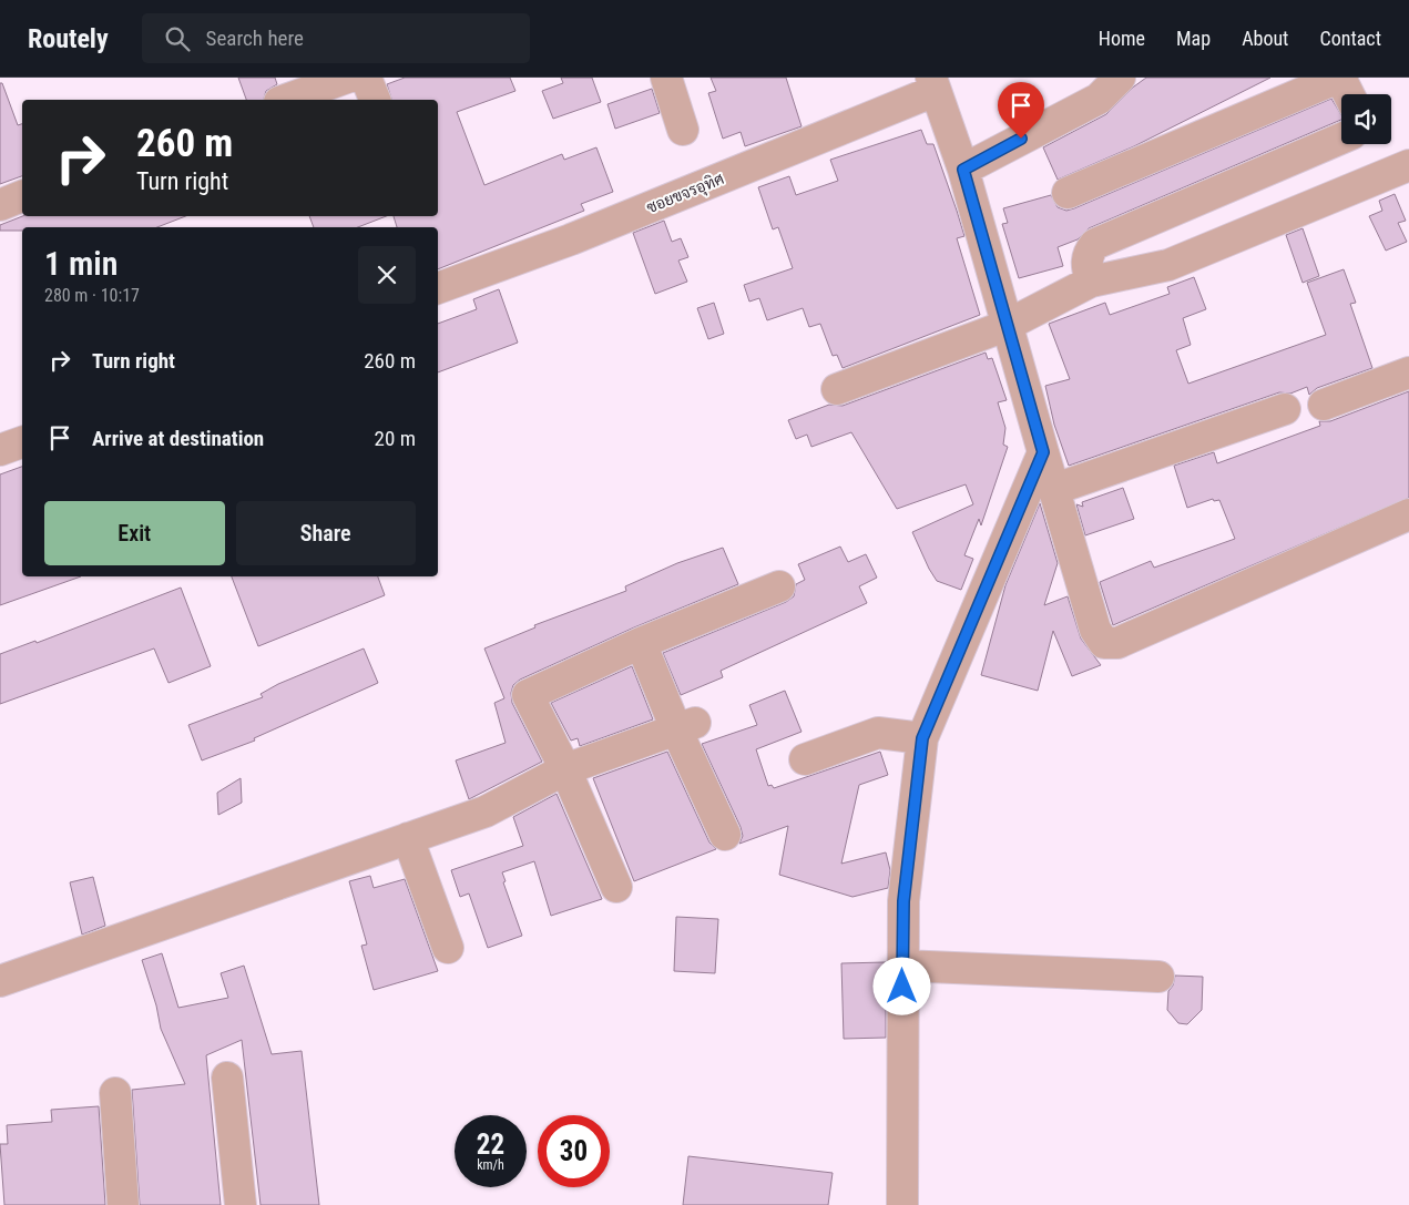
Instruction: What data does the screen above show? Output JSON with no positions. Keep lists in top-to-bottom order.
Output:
{
  "streets": {
    "street": ["ซอยขจรอุทิศ"]
  },
  "page": {
    "header": "Routely",
    "search": "Search here",
    "nav": [
      "Home",
      "Map",
      "About",
      "Contact"
    ],
    "turn": ["260 m", "Turn right"],
    "heading": ["1 min", "280 m · 10:17"],
    "list": [
      {
        "name": "Turn right",
        "value": "260 m"
      },
      {
        "name": "Arrive at destination",
        "value": "20 m"
      }
    ],
    "buttons": ["Exit", "Share"],
    "speed": "22 km/h",
    "limit": "30"
  }
}
